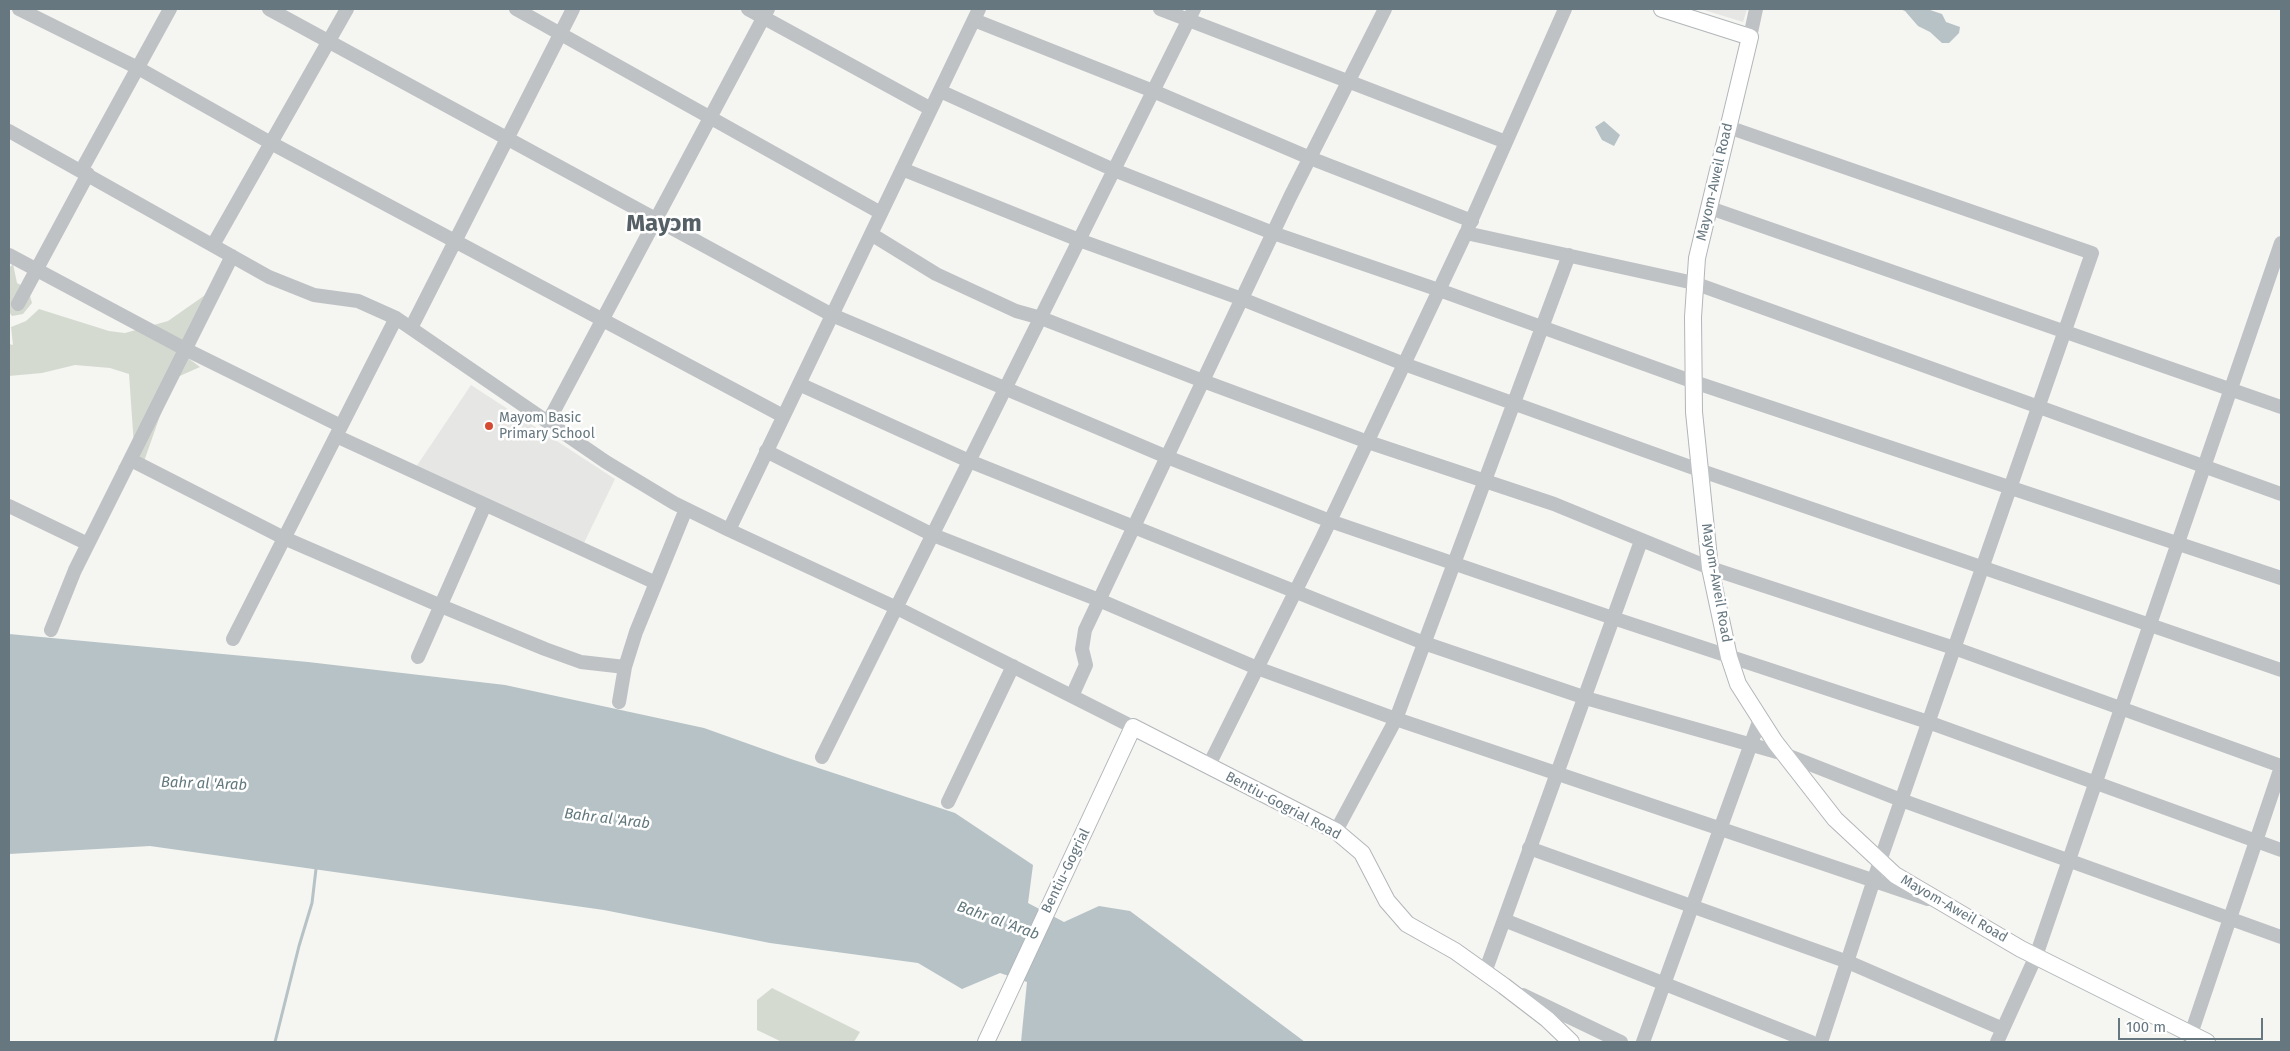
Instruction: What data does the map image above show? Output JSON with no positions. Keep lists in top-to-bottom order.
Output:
{
  "streets": {
    "main road": ["Mayom-Aweil Road", "Bentiu-Gogrial Road", "Bentiu-Gogrial"]
  },
  "crossings": [
    ["Bentiu-Gogrial Road", "Bentiu-Gogrial"]
  ],
  "districts": ["Mayɔm"],
  "water": ["Bahr al 'Arab"],
  "places": ["Mayom Basic Primary School"],
  "scale_bar": "100 m"
}
